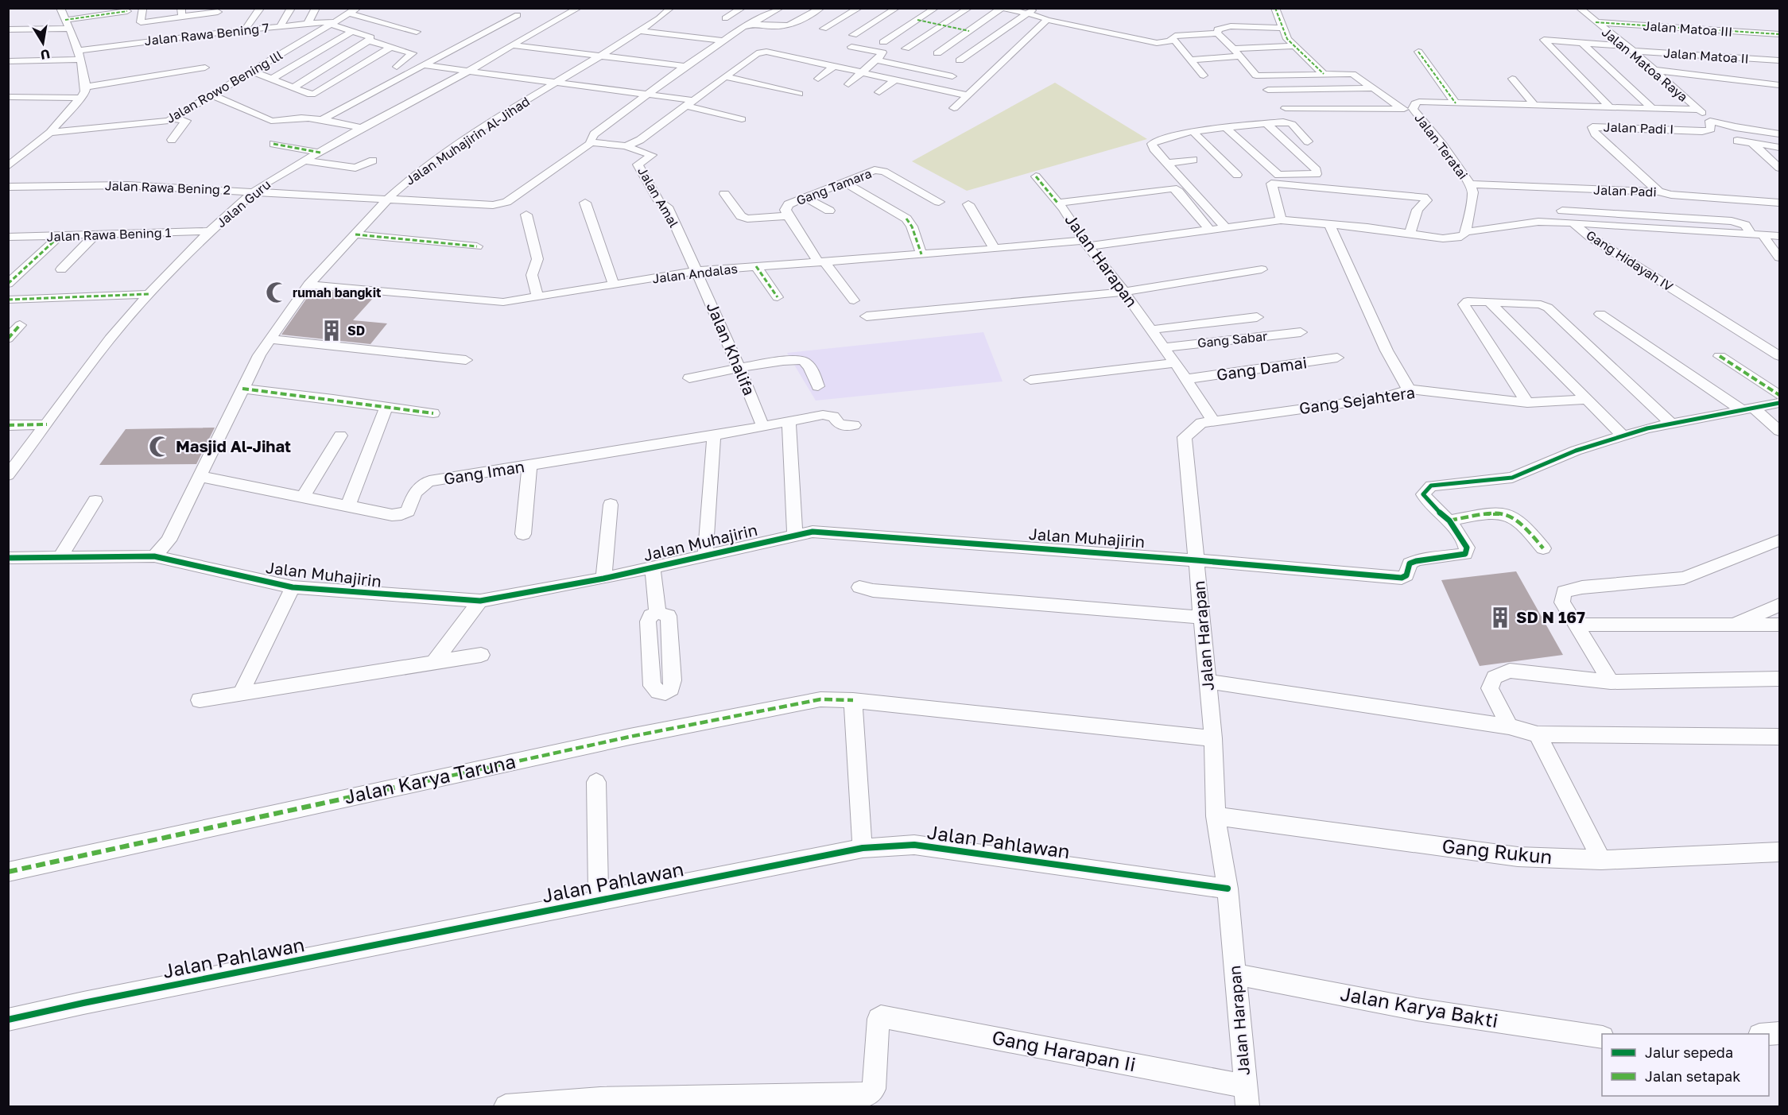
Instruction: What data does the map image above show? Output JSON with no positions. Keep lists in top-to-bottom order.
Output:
{
  "streets": {
    "street": [
      "Jalan Matoa III",
      "Jalan Rawa Bening 7",
      "Jalan Matoa II",
      "Jalan Matoa Raya",
      "Jalan Rowo Bening lll",
      "Jalan Padi I",
      "Jalan Muhajirin Al-Jihad",
      "Jalan Teratai",
      "Gang Tamara",
      "Jalan Rawa Bening 2",
      "Jalan Padi",
      "Jalan Amal",
      "Jalan Guru",
      "Jalan Rawa Bening 1",
      "Jalan Harapan",
      "Gang Hidayah IV",
      "Jalan Andalas",
      "Gang Sabar",
      "Jalan Khalifa",
      "Gang Damai",
      "Gang Sejahtera",
      "Gang Iman",
      "Jalan Muhajirin",
      "Jalan Karya Taruna",
      "Jalan Pahlawan",
      "Gang Rukun",
      "Jalan Karya Bakti",
      "Gang Harapan Ii"
    ]
  },
  "crossings": [
    ["Jalan Matoa III", "Jalan Matoa Raya"],
    ["Jalan Rawa Bening 7", "Jalan Rowo Bening lll"],
    ["Jalan Matoa II", "Jalan Matoa Raya"],
    ["Jalan Matoa II", "Jalan Teratai"],
    ["Jalan Matoa Raya", "Jalan Padi I"],
    ["Jalan Matoa Raya", "Jalan Teratai"],
    ["Jalan Padi I", "Jalan Padi"],
    ["Jalan Muhajirin Al-Jihad", "Jalan Rawa Bening 2"],
    ["Jalan Muhajirin Al-Jihad", "Jalan Andalas"],
    ["Jalan Muhajirin Al-Jihad", "Gang Iman"],
    ["Jalan Muhajirin Al-Jihad", "Jalan Muhajirin"],
    ["Jalan Teratai", "Jalan Padi"],
    ["Jalan Teratai", "Gang Hidayah IV"],
    ["Gang Tamara", "Jalan Andalas"],
    ["Jalan Rawa Bening 2", "Jalan Guru"],
    ["Jalan Amal", "Jalan Andalas"],
    ["Jalan Amal", "Jalan Khalifa"],
    ["Jalan Guru", "Jalan Rawa Bening 1"],
    ["Jalan Harapan", "Jalan Andalas"],
    ["Jalan Harapan", "Gang Sabar"],
    ["Jalan Harapan", "Gang Damai"],
    ["Jalan Harapan", "Gang Sejahtera"],
    ["Jalan Harapan", "Jalan Muhajirin"],
    ["Jalan Harapan", "Jalan Karya Taruna"],
    ["Jalan Harapan", "Jalan Pahlawan"],
    ["Jalan Harapan", "Gang Rukun"],
    ["Jalan Harapan", "Jalan Karya Bakti"],
    ["Jalan Harapan", "Gang Harapan Ii"],
    ["Jalan Andalas", "Jalan Khalifa"],
    ["Jalan Khalifa", "Gang Iman"]
  ],
  "places": {
    "mosque": ["rumah bangkit", "Masjid Al-Jihat"],
    "building": ["SD", "SD N 167"]
  },
  "legend": ["Jalur sepeda", "Jalan setapak"],
  "north": "bottom"
}
